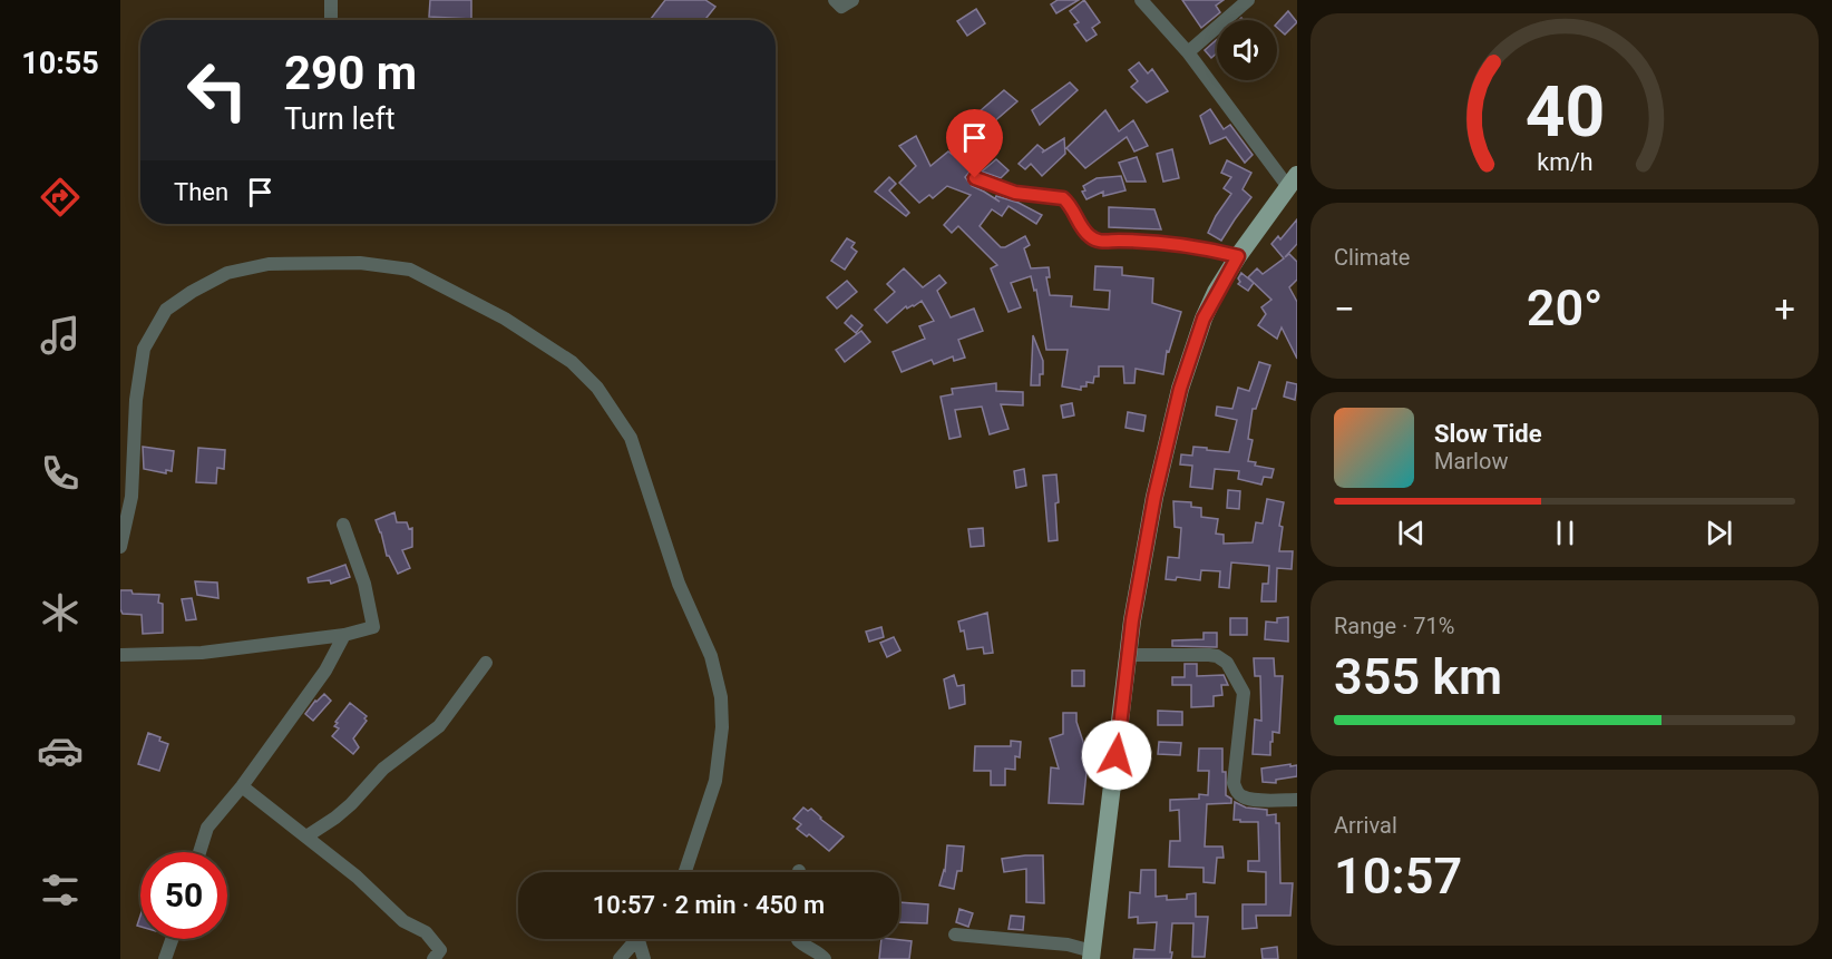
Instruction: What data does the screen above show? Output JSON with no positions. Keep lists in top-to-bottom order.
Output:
{
  "page": {
    "tabs": "10:55",
    "turn": ["290 m", "Turn left"],
    "then": "Then",
    "tile": [
      "Climate",
      ["Range · 71%", "355 km"],
      ["Arrival", "10:57"]
    ],
    "heat": ["−", "20°", "+"],
    "song": ["Slow Tide", "Marlow"],
    "limit": "50",
    "trip": "10:57 · 2 min · 450 m",
    "gauge": ["40", "km/h"]
  }
}
